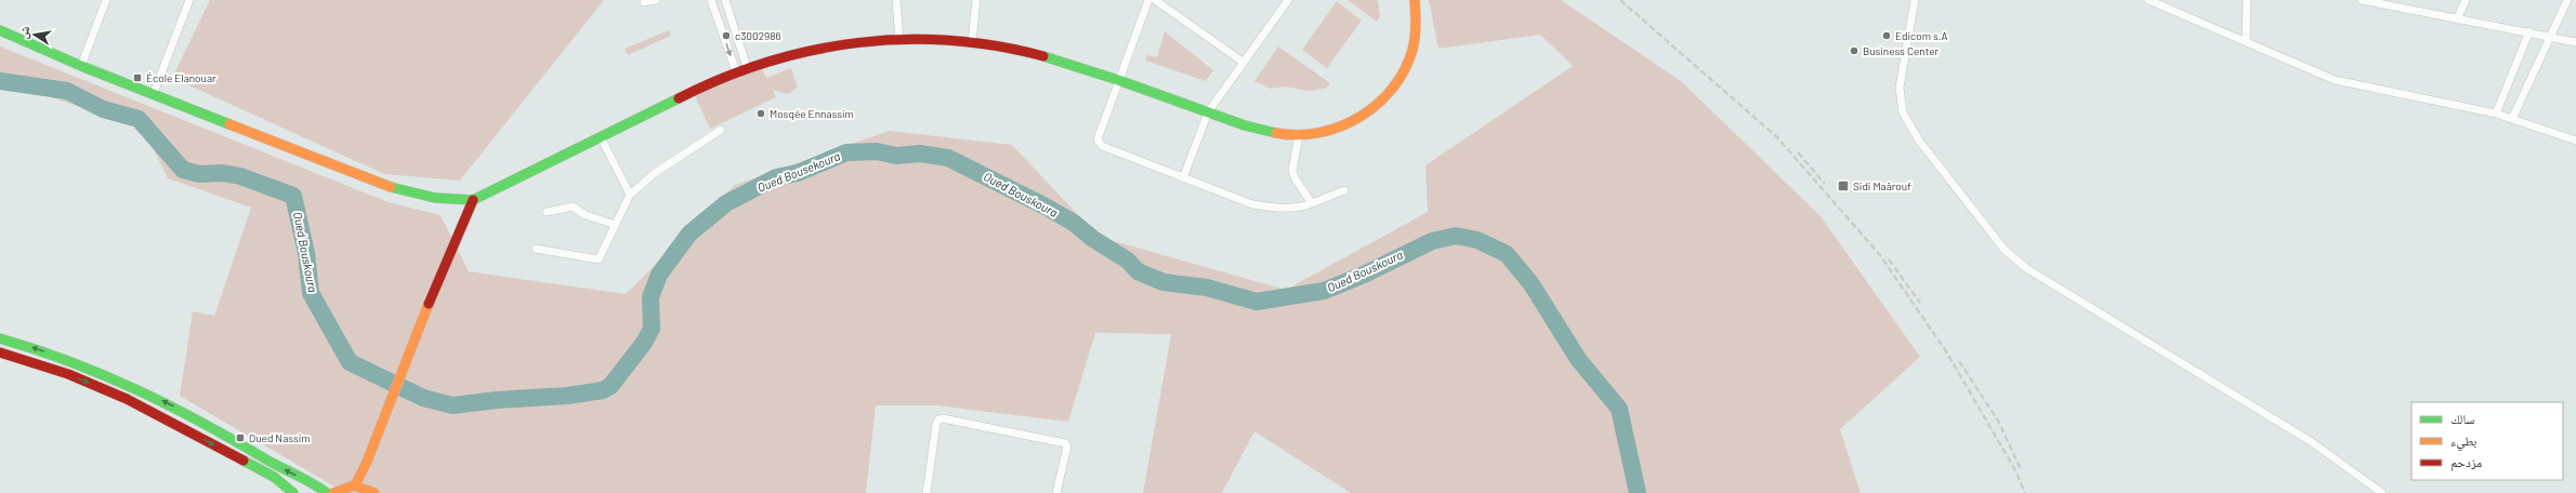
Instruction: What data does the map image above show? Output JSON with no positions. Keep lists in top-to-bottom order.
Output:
{
  "water": ["Oued Bousekoura", "Oued Bouskoura"],
  "places": {
    "other": [
      "c3002986",
      "Edicom s.A",
      "Business Center",
      "Mosqée Ennassim"
    ],
    "transit": ["École Elanouar", "Sidi Maârouf", "Oued Nassim"]
  },
  "legend": ["سالك", "بطيء", "مزدحم"],
  "north": "left"
}
